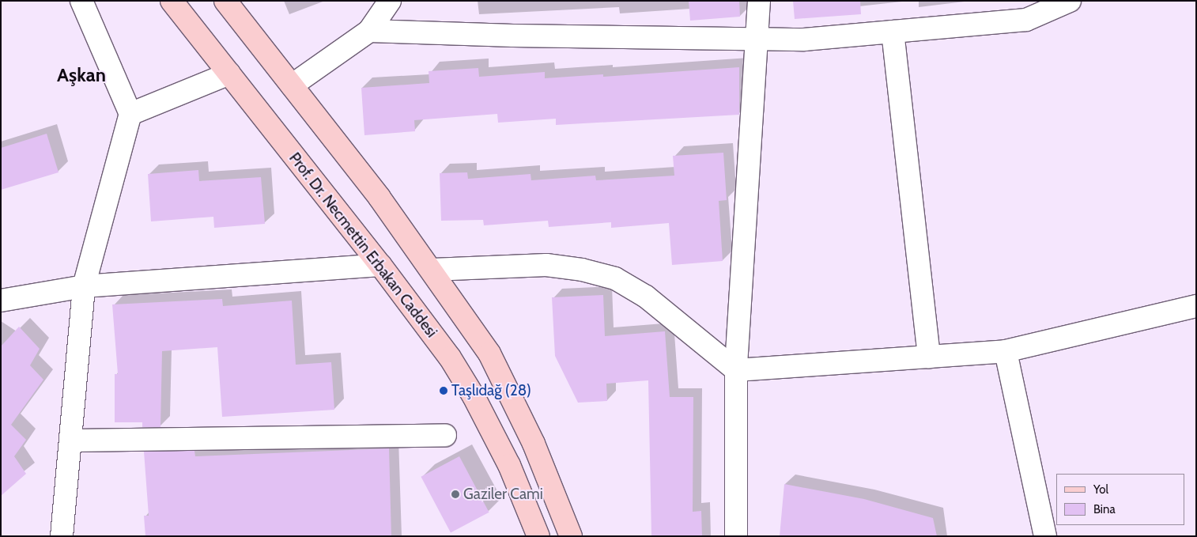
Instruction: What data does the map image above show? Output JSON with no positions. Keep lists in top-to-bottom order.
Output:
{
  "streets": {
    "main road": ["Prof. Dr. Necmettin Erbakan Caddesi"]
  },
  "districts": ["Aşkan"],
  "places": ["Taşlıdağ (28)", "Gaziler Cami"],
  "legend": ["Yol", "Bina"]
}
